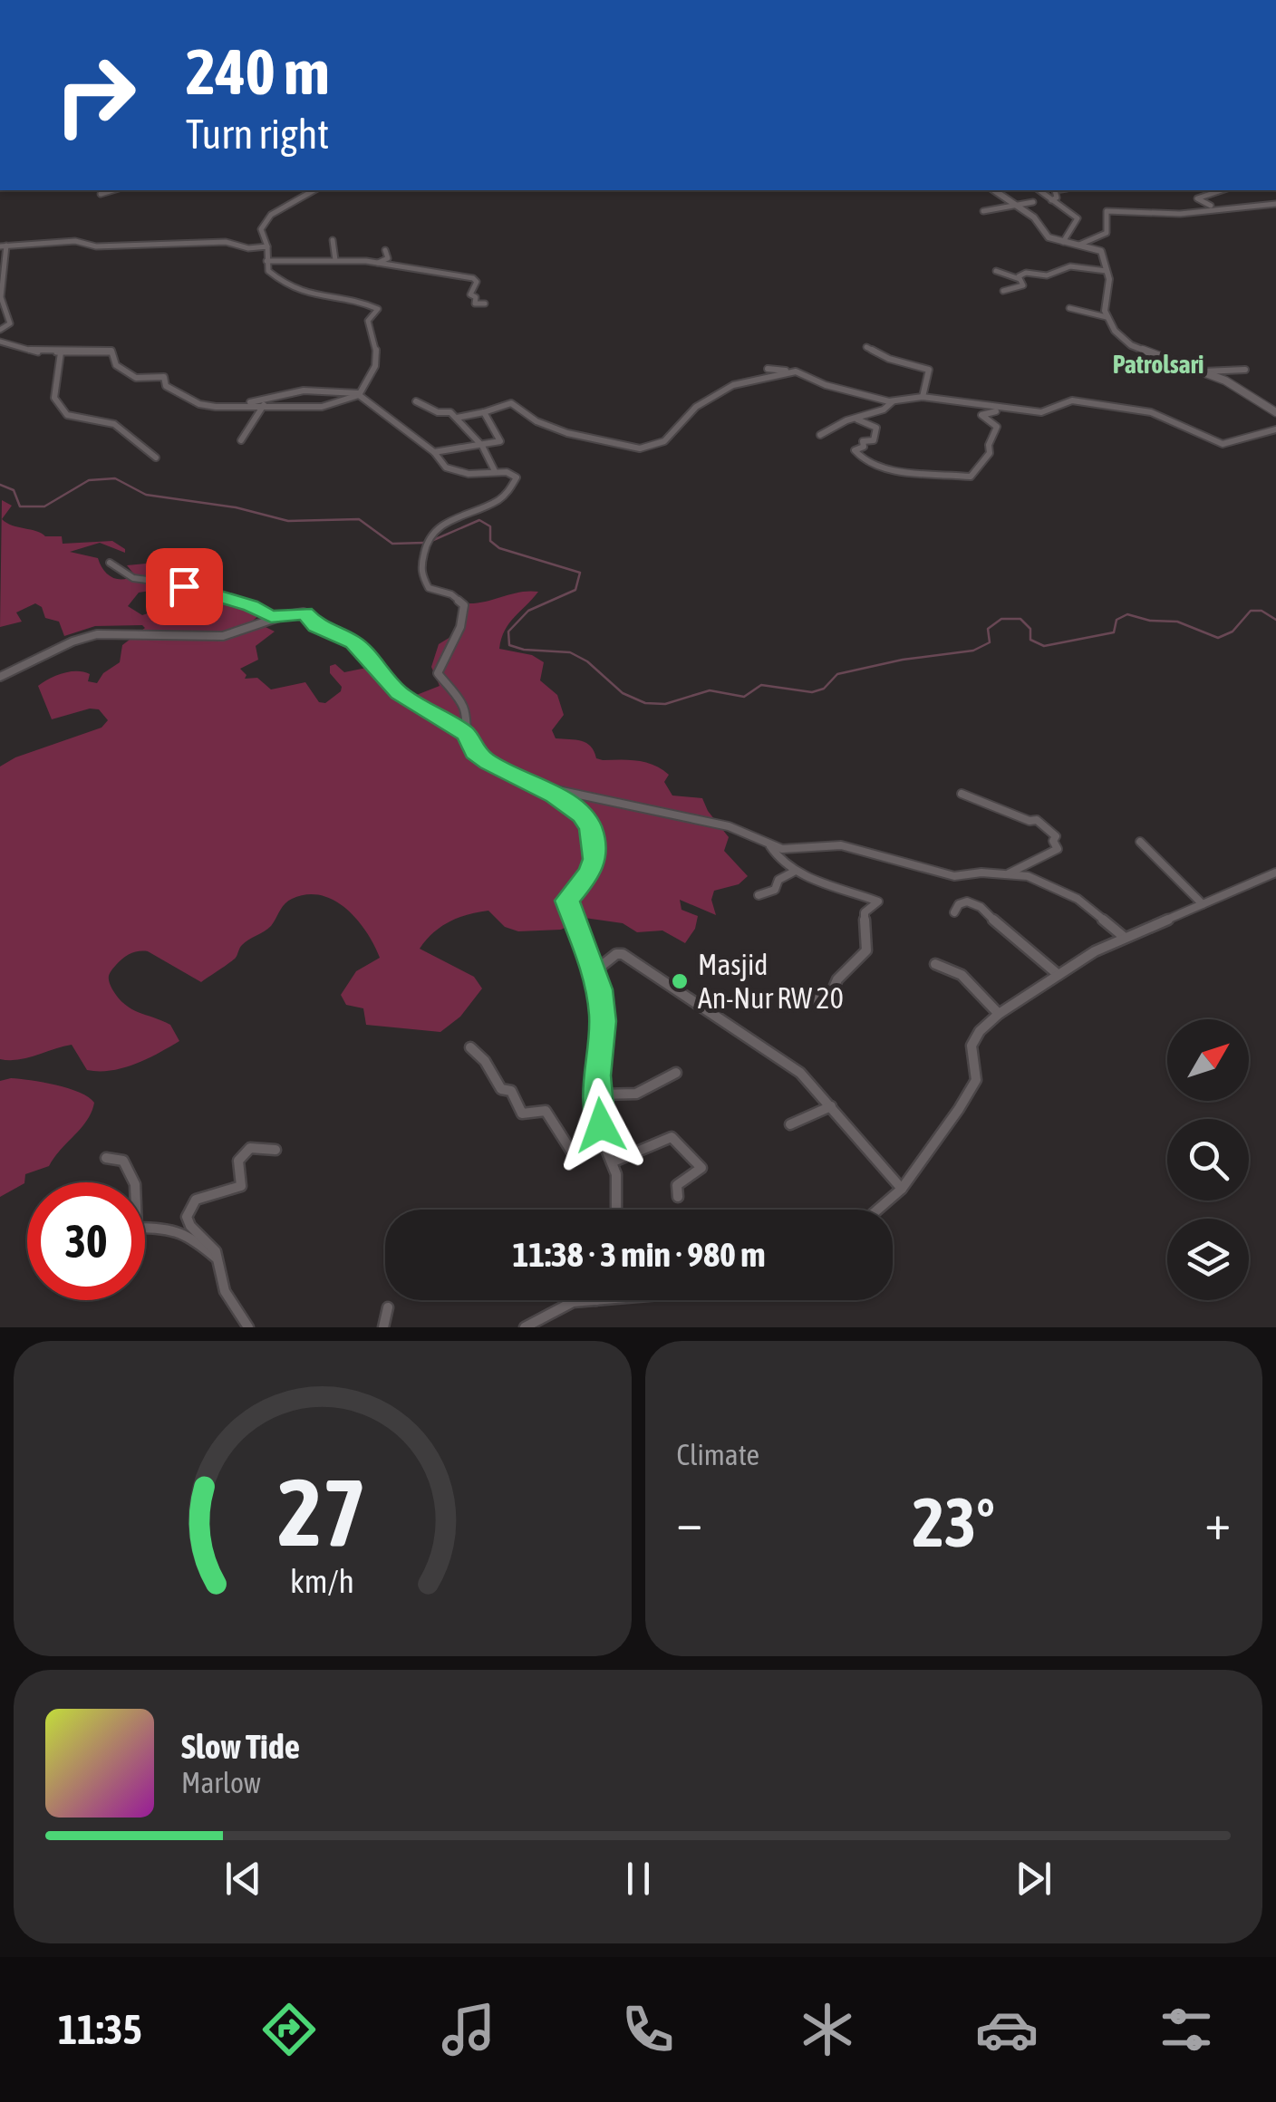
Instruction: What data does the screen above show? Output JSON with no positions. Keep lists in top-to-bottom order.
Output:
{
  "districts": ["Patrolsari"],
  "places": ["Masjid An-Nur RW 20"],
  "north": "top right",
  "page": {
    "turn": ["240 m", "Turn right"],
    "limit": "30",
    "trip": "11:38 · 3 min · 980 m",
    "tile": "Climate",
    "heat": ["−", "23°", "+"],
    "song": ["Slow Tide", "Marlow"],
    "tabs": "11:35",
    "gauge": ["27", "km/h"]
  }
}
